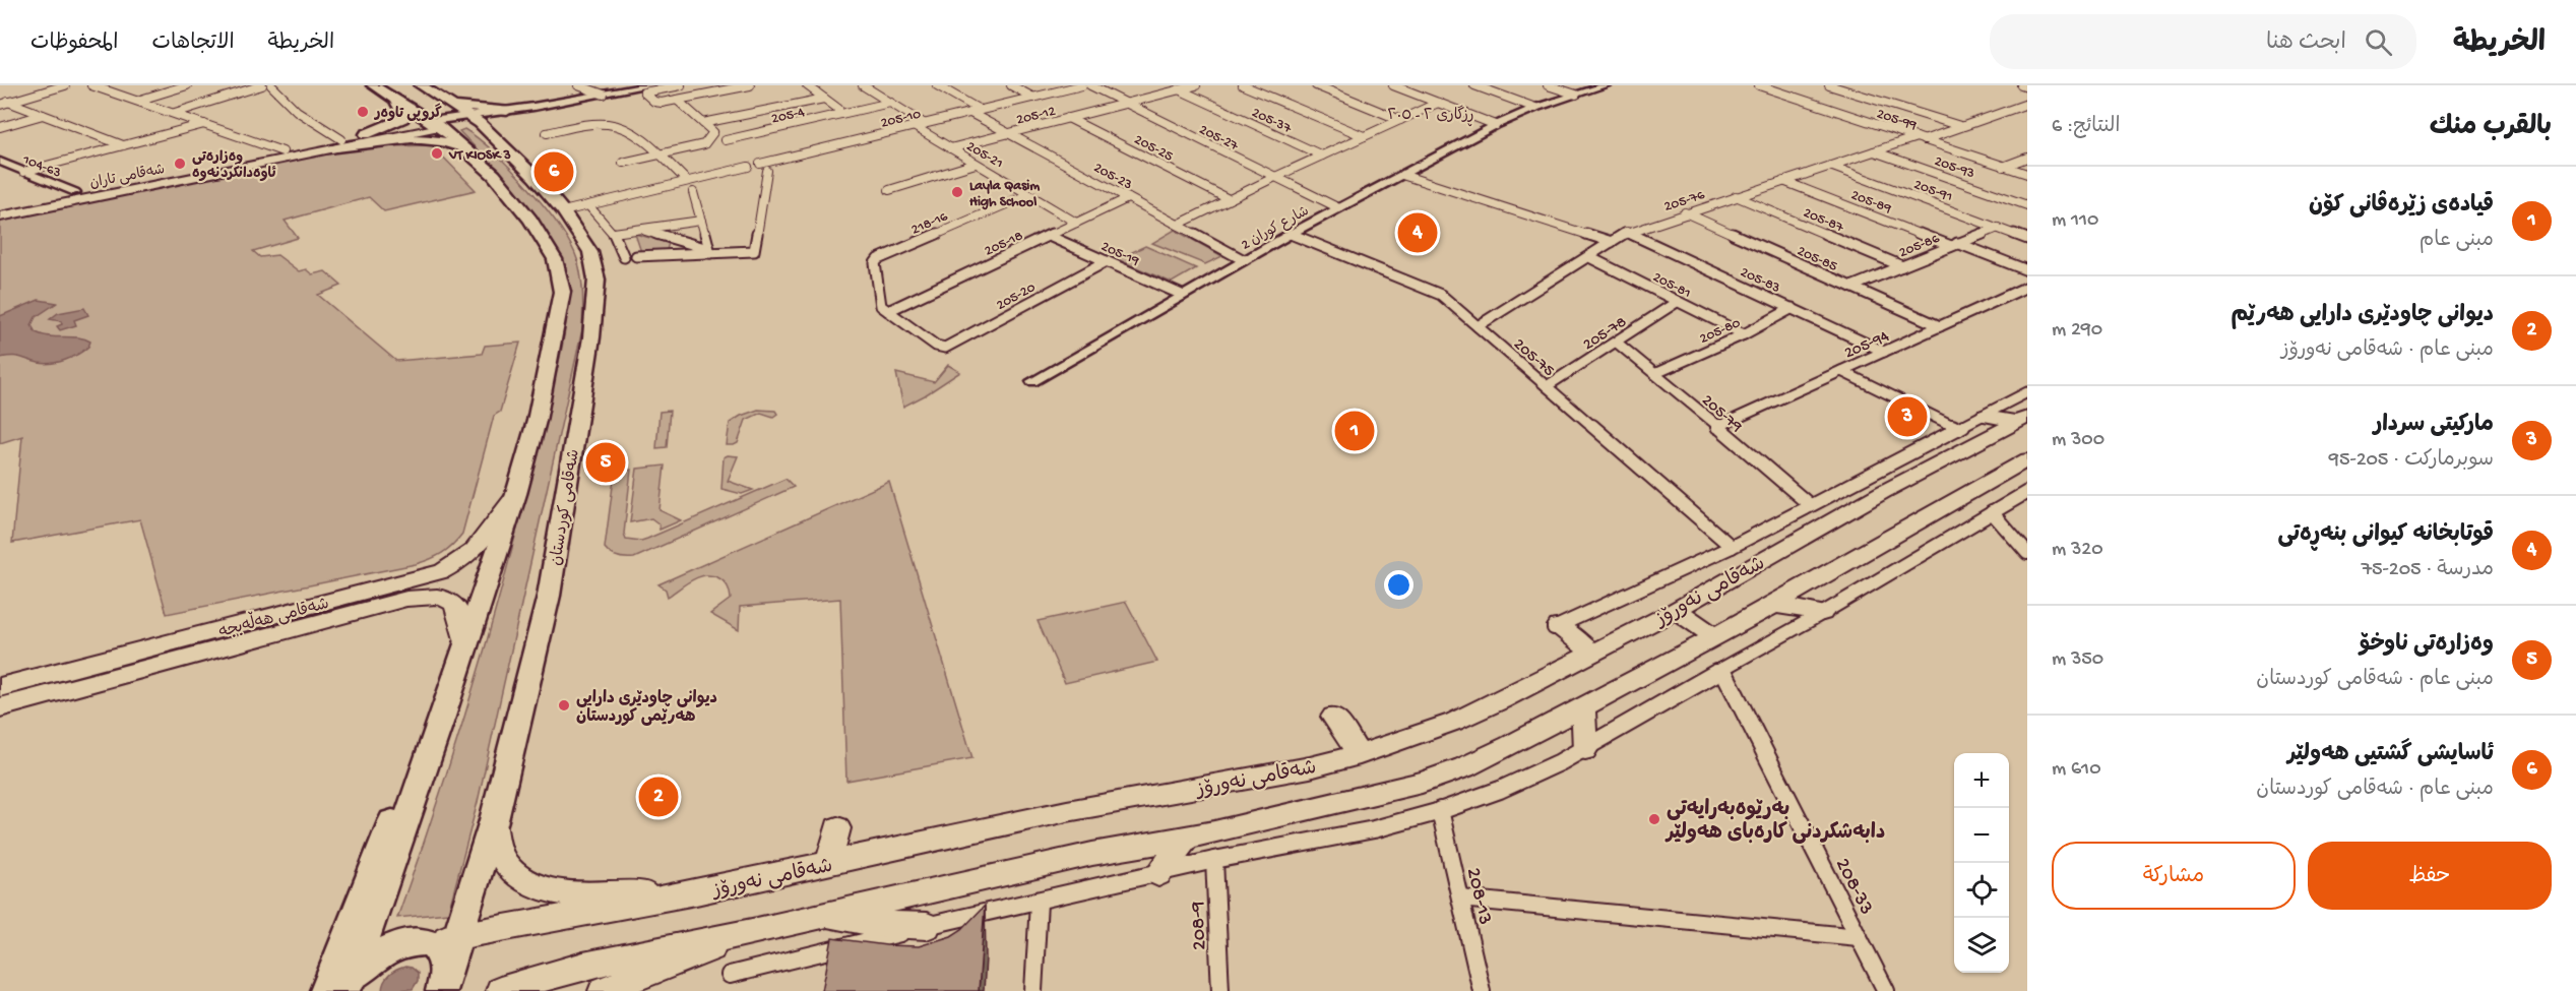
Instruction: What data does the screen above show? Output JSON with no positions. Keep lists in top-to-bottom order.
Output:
{
  "streets": {
    "highway": ["شەقامی کوردستان"],
    "main road": ["شەقامی تاران", "شەقامی نەورۆز", "شەقامی هەڵەبجە"],
    "street": [
      "205-4",
      "205-12",
      "205-10",
      "205-99",
      "205-37",
      "205-27",
      "205-25",
      "205-21",
      "104-63",
      "205-93",
      "205-23",
      "205-91",
      "205-76",
      "205-89",
      "205-87",
      "218-16",
      "شارع كوران 2",
      "205-18",
      "205-86",
      "205-19",
      "205-85",
      "205-83",
      "205-81",
      "205-20",
      "205-80",
      "205-78",
      "205-94",
      "205-75",
      "205-79",
      "208-33",
      "208-13",
      "208-9"
    ]
  },
  "crossings": [
    ["205-12", "205-37"],
    ["205-12", "205-27"],
    ["205-12", "205-25"],
    ["205-12", "205-21"],
    ["205-12", "205-23"],
    ["205-10", "205-21"],
    ["205-10", "205-23"],
    ["205-99", "205-76"],
    ["205-27", "شارع كوران 2"],
    ["205-21", "218-16"],
    ["205-21", "205-18"],
    ["104-63", "شەقامی تاران"],
    ["205-93", "205-76"],
    ["205-23", "شارع كوران 2"],
    ["205-23", "205-18"],
    ["205-91", "205-76"],
    ["205-91", "205-86"],
    ["205-76", "205-89"],
    ["205-76", "205-87"],
    ["205-76", "205-85"],
    ["205-76", "205-83"],
    ["205-76", "205-81"],
    ["205-76", "205-75"],
    ["205-89", "205-86"],
    ["205-87", "205-86"],
    ["218-16", "205-18"],
    ["218-16", "205-20"],
    ["شارع كوران 2", "205-19"],
    ["شارع كوران 2", "205-75"],
    ["205-18", "205-19"],
    ["205-18", "205-20"],
    ["205-86", "205-85"],
    ["205-19", "205-20"],
    ["205-85", "205-94"],
    ["205-83", "205-80"],
    ["205-83", "205-94"],
    ["205-81", "205-80"],
    ["205-81", "205-78"],
    ["205-80", "205-79"],
    ["205-78", "205-75"],
    ["205-78", "205-79"],
    ["205-94", "205-79"],
    ["شەقامی کوردستان", "شەقامی نەورۆز"]
  ],
  "districts": ["ڕزگاری ٢ - ٢٠٥"],
  "places": [
    "گروپی تاوەر",
    "VT KIOSK 3",
    "وەزارەتی ئاوەدانکردنەوە",
    "Layla Qasim High School",
    "دیوانی چاودێری دارایی هەرێمی کوردستان",
    "بەرێوەبەرایەتی دابەشکردنی کارەبای هەولێر"
  ],
  "page": {
    "header": "الخريطة",
    "search": "ابحث هنا",
    "nav": ["الخريطة", "الاتجاهات", "المحفوظات"],
    "heading": ["بالقرب منك", "النتائج: 6"],
    "pins": [
      "6",
      "4",
      "3",
      "1",
      "5",
      "2"
    ],
    "list": [
      {
        "mark": "1",
        "name": "قیادەی زێرەڤانی کۆن",
        "note": "مبنى عام",
        "value": "110 m"
      },
      {
        "mark": "2",
        "name": "دیوانی چاودێری دارایی هەرێم",
        "note": "مبنى عام · شەقامی نەورۆز",
        "value": "290 m"
      },
      {
        "mark": "3",
        "name": "ماركيتى سردار",
        "note": "سوبرماركت · 205-95",
        "value": "300 m"
      },
      {
        "mark": "4",
        "name": "قوتابخانە کیوانی بنەڕەتی",
        "note": "مدرسة · 205-75",
        "value": "320 m"
      },
      {
        "mark": "5",
        "name": "وەزارەتی ناوخۆ",
        "note": "مبنى عام · شەقامی کوردستان",
        "value": "350 m"
      },
      {
        "mark": "6",
        "name": "ئاسایشی گشتیی هەولێر",
        "note": "مبنى عام · شەقامی کوردستان",
        "value": "610 m"
      }
    ],
    "map_buttons": ["+", "−"],
    "buttons": ["حفظ", "مشاركة"]
  }
}
